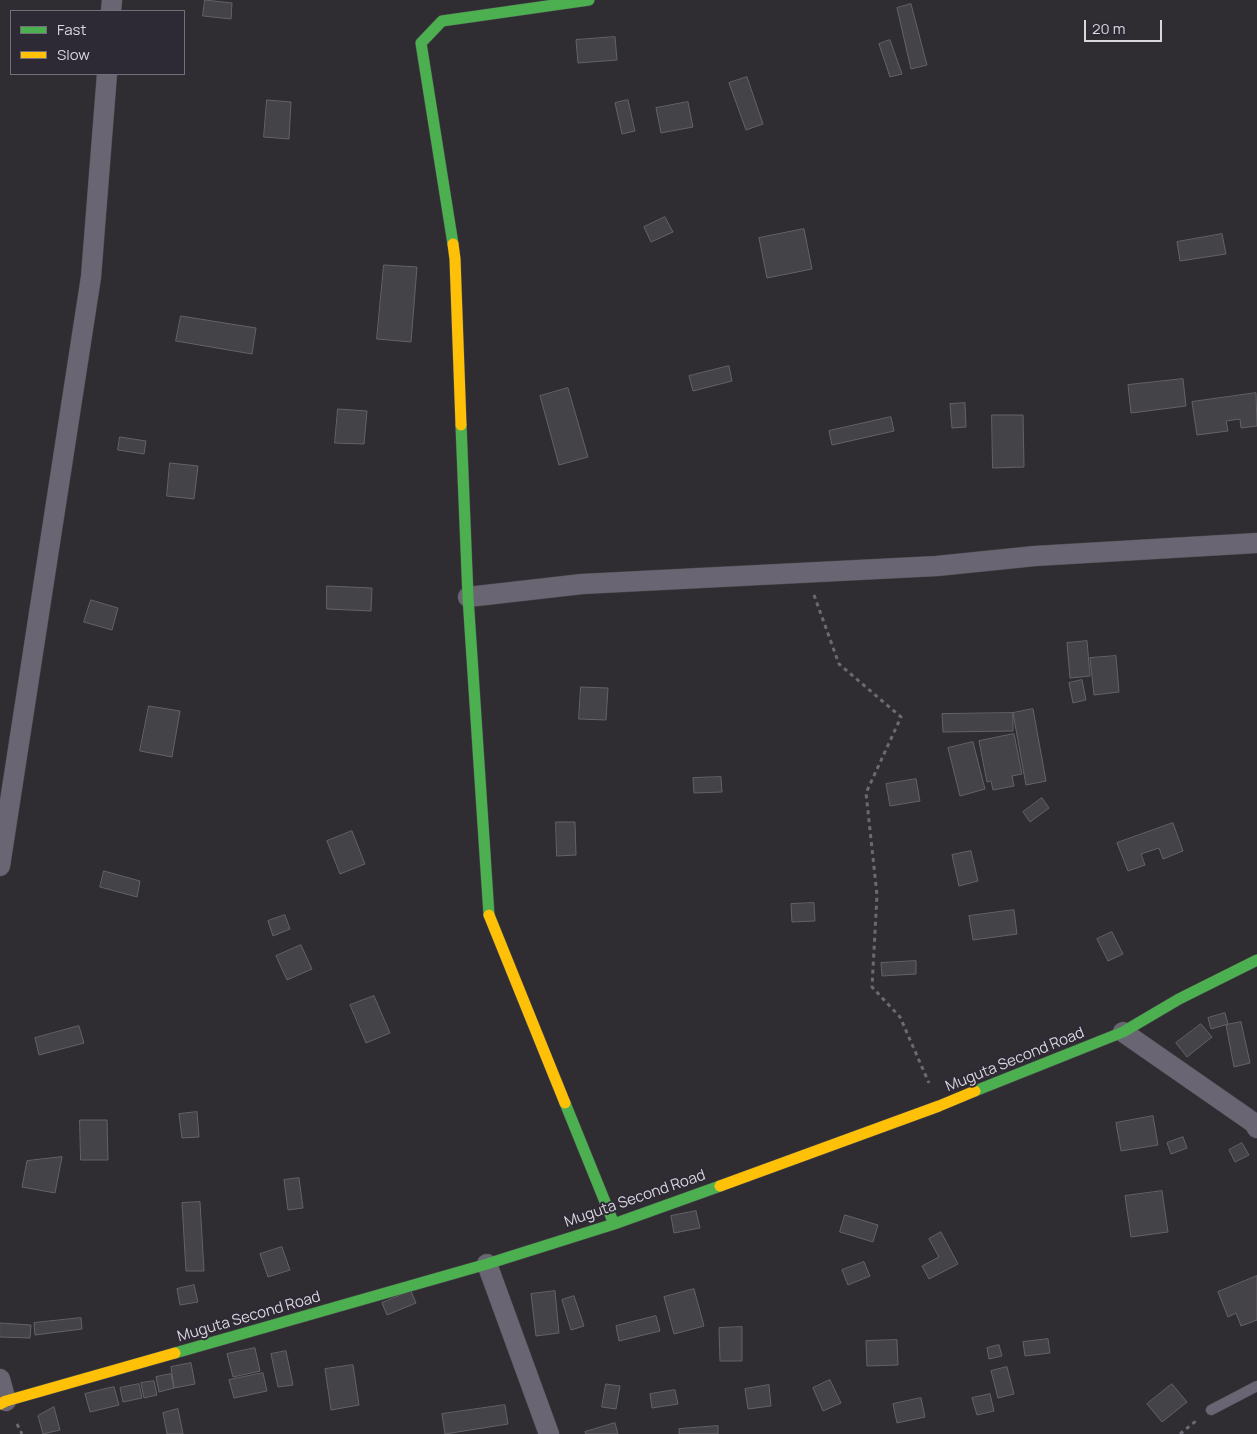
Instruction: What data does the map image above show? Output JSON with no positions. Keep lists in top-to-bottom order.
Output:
{
  "streets": {
    "street": ["Muguta Second Road"]
  },
  "legend": ["Fast", "Slow"],
  "scale_bar": "20 m"
}
